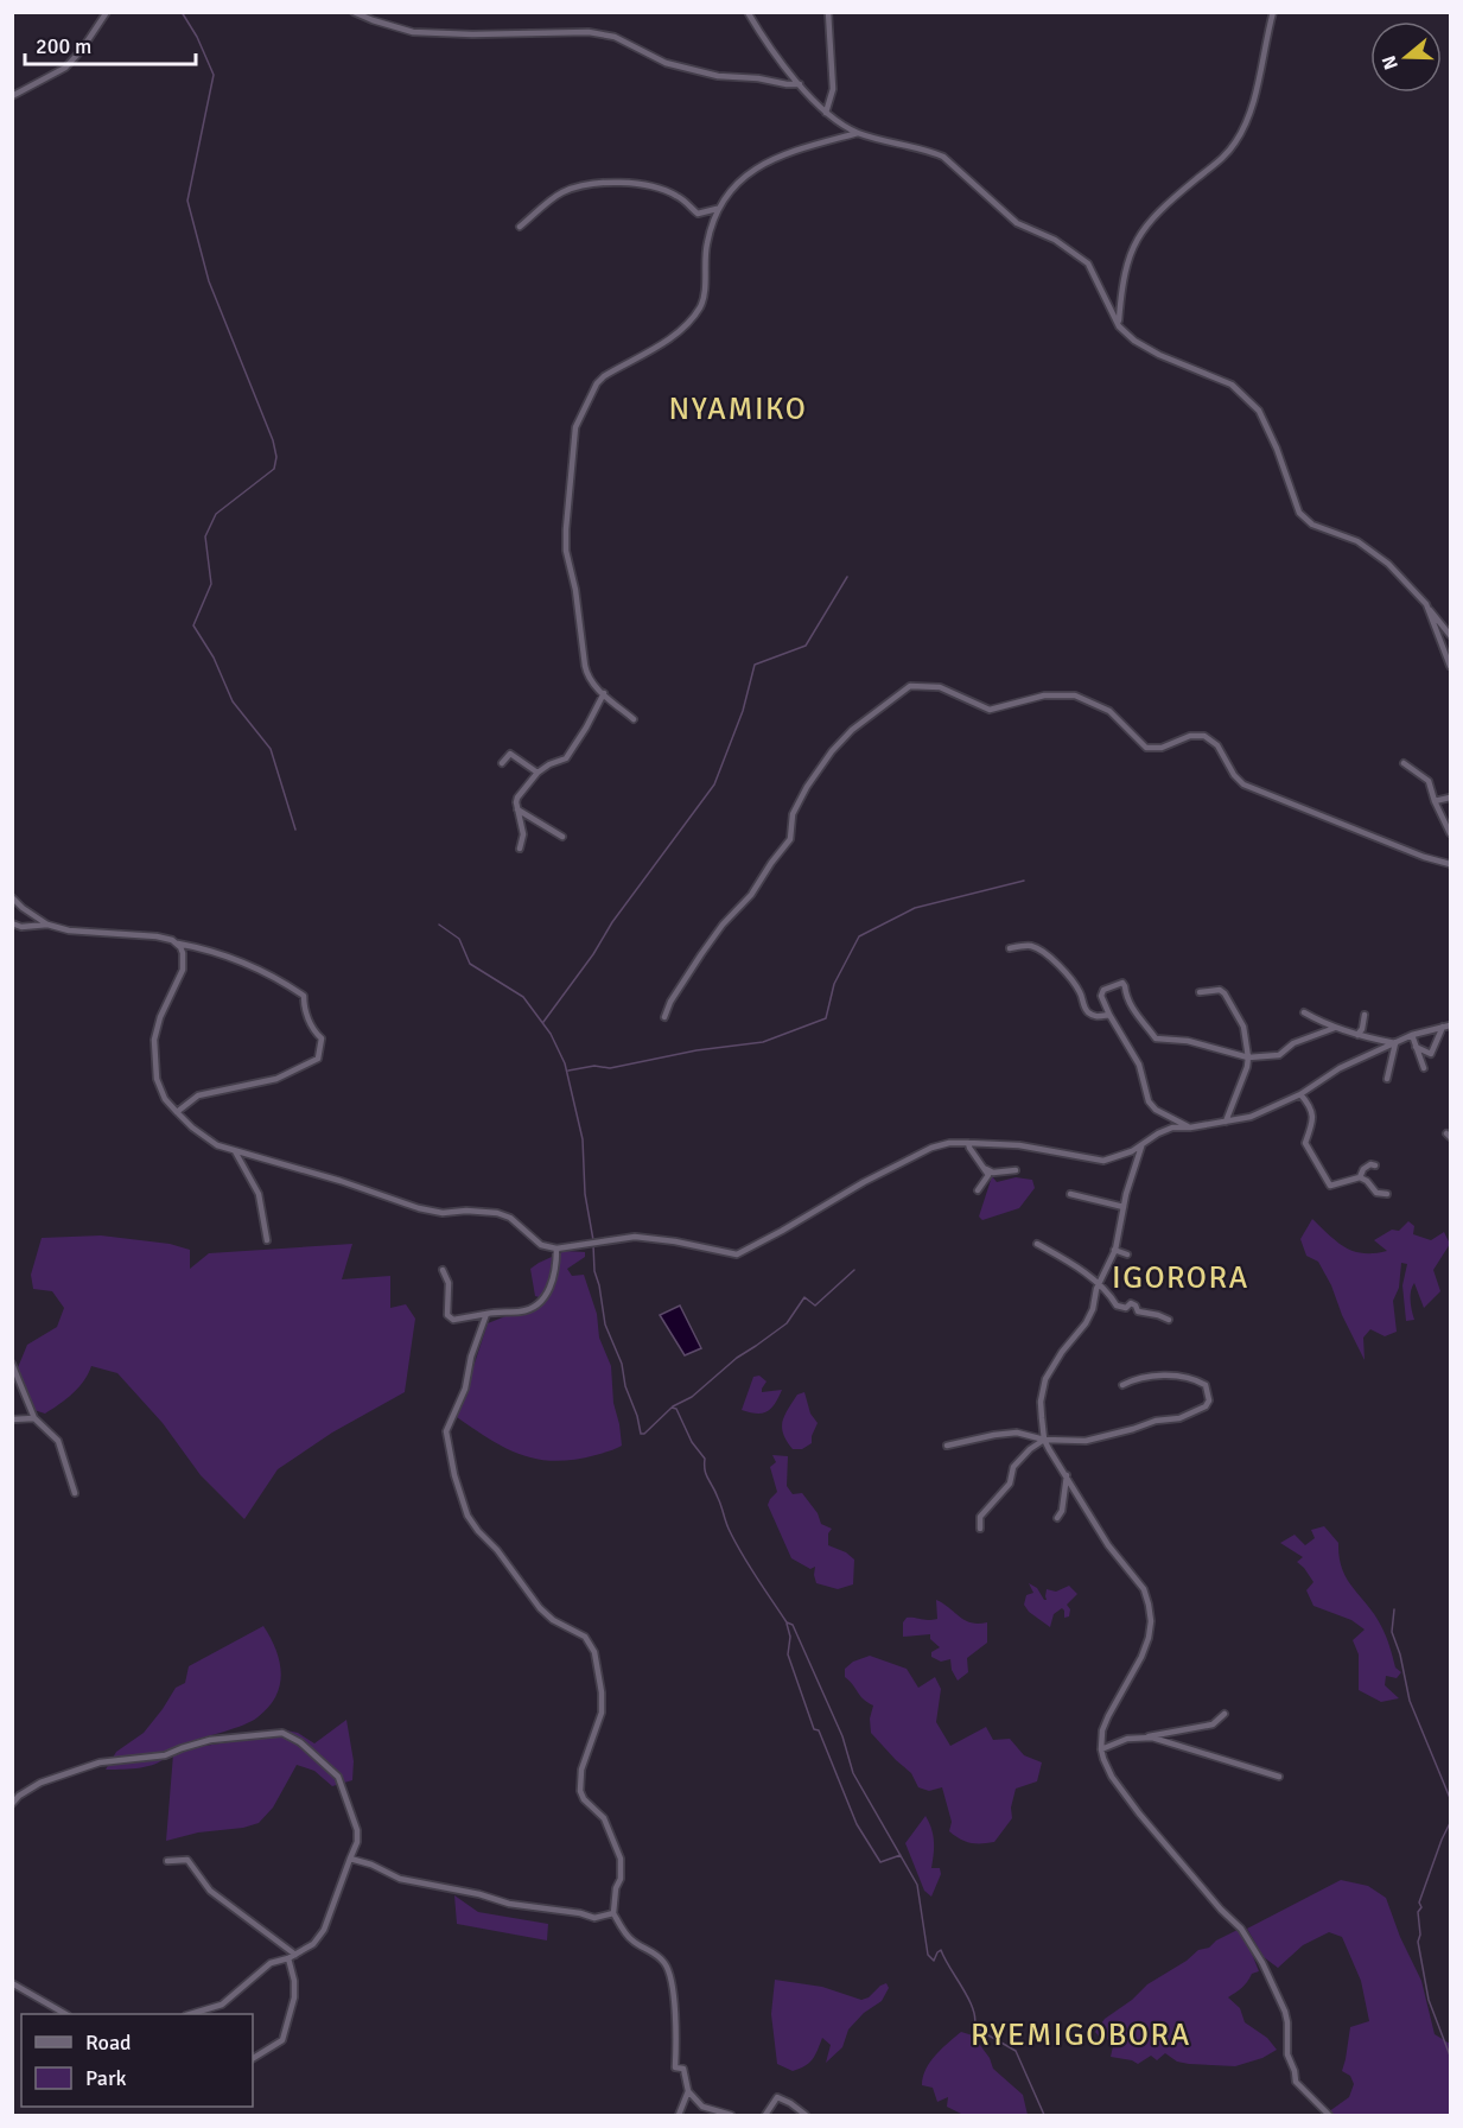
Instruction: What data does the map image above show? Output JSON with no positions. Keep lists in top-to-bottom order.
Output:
{
  "districts": ["NYAMIKO", "IGORORA", "RYEMIGOBORA"],
  "legend": ["Road", "Park"],
  "scale_bar": "200 m",
  "north": "left"
}
